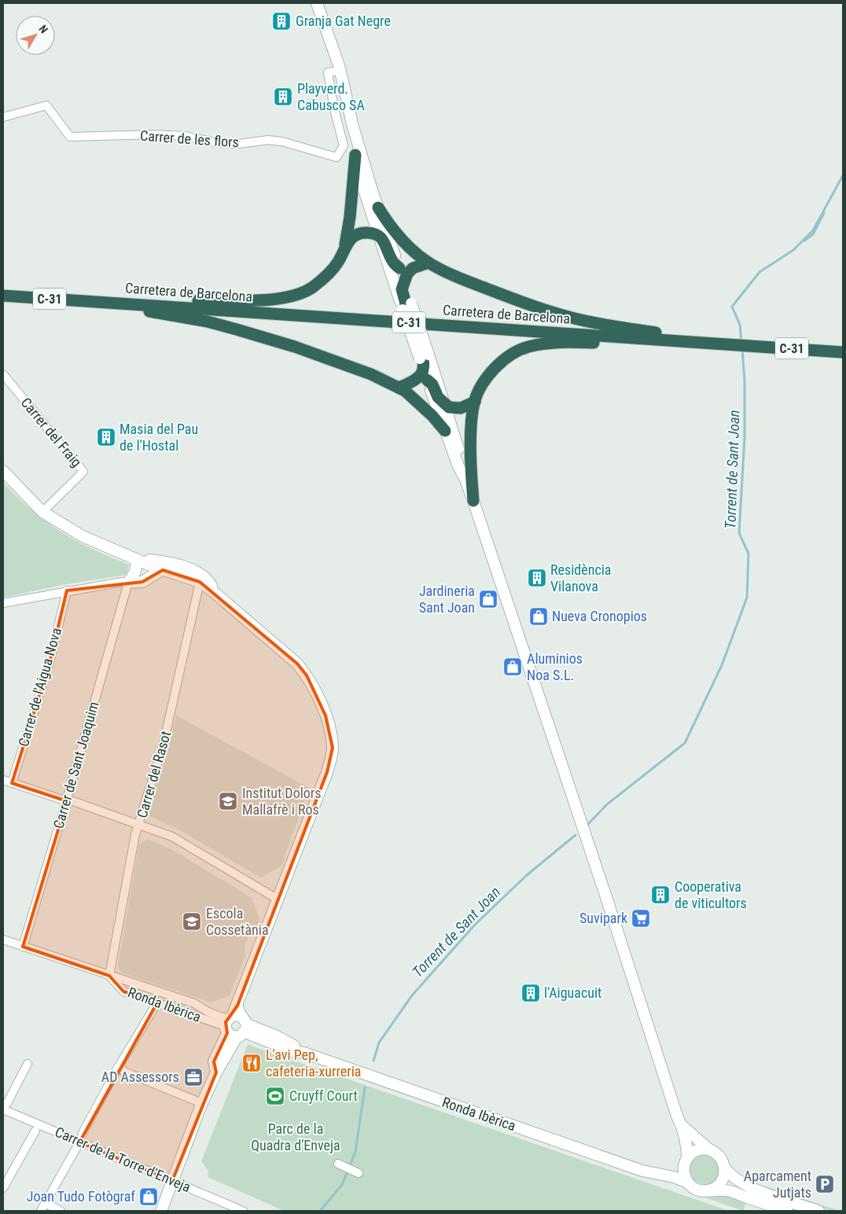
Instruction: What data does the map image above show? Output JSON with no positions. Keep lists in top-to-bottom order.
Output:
{
  "streets": {
    "highway": ["Carretera de Barcelona", "C-31"],
    "street": [
      "Carrer de les flors",
      "Carrer del Fraig",
      "Carrer de l'Aigua Nova",
      "Carrer de Sant Joaquim",
      "Carrer del Rasot",
      "Ronda Ibèrica",
      "Carrer de la Torre d'Enveja"
    ]
  },
  "crossings": [
    ["Carrer de Sant Joaquim", "Ronda Ibèrica"],
    ["Carrer del Rasot", "Ronda Ibèrica"]
  ],
  "water": ["Torrent de Sant Joan"],
  "parks": ["Parc de la Quadra d'Enveja"],
  "places": {
    "building": [
      "Granja Gat Negre",
      "Playverd. Cabusco SA",
      "Masia del Pau de l'Hostal",
      "Residència Vilanova",
      "Cooperativa de viticultors",
      "l'Aiguacuit"
    ],
    "shop": [
      "Jardineria Sant Joan",
      "Nueva Cronopios",
      "Aluminios Noa S.L.",
      "Joan Tudo Fotògraf"
    ],
    "school or university": ["Institut Dolors Mallafrè i Ros", "Escola Cossetània"],
    "supermarket": ["Suvipark"],
    "restaurant": ["L'avi Pep, cafeteria-xurreria"],
    "office": ["AD Assessors"],
    "sports": ["Cruyff Court"],
    "parking": ["Aparcament Jutjats"]
  },
  "north": "top right"
}
